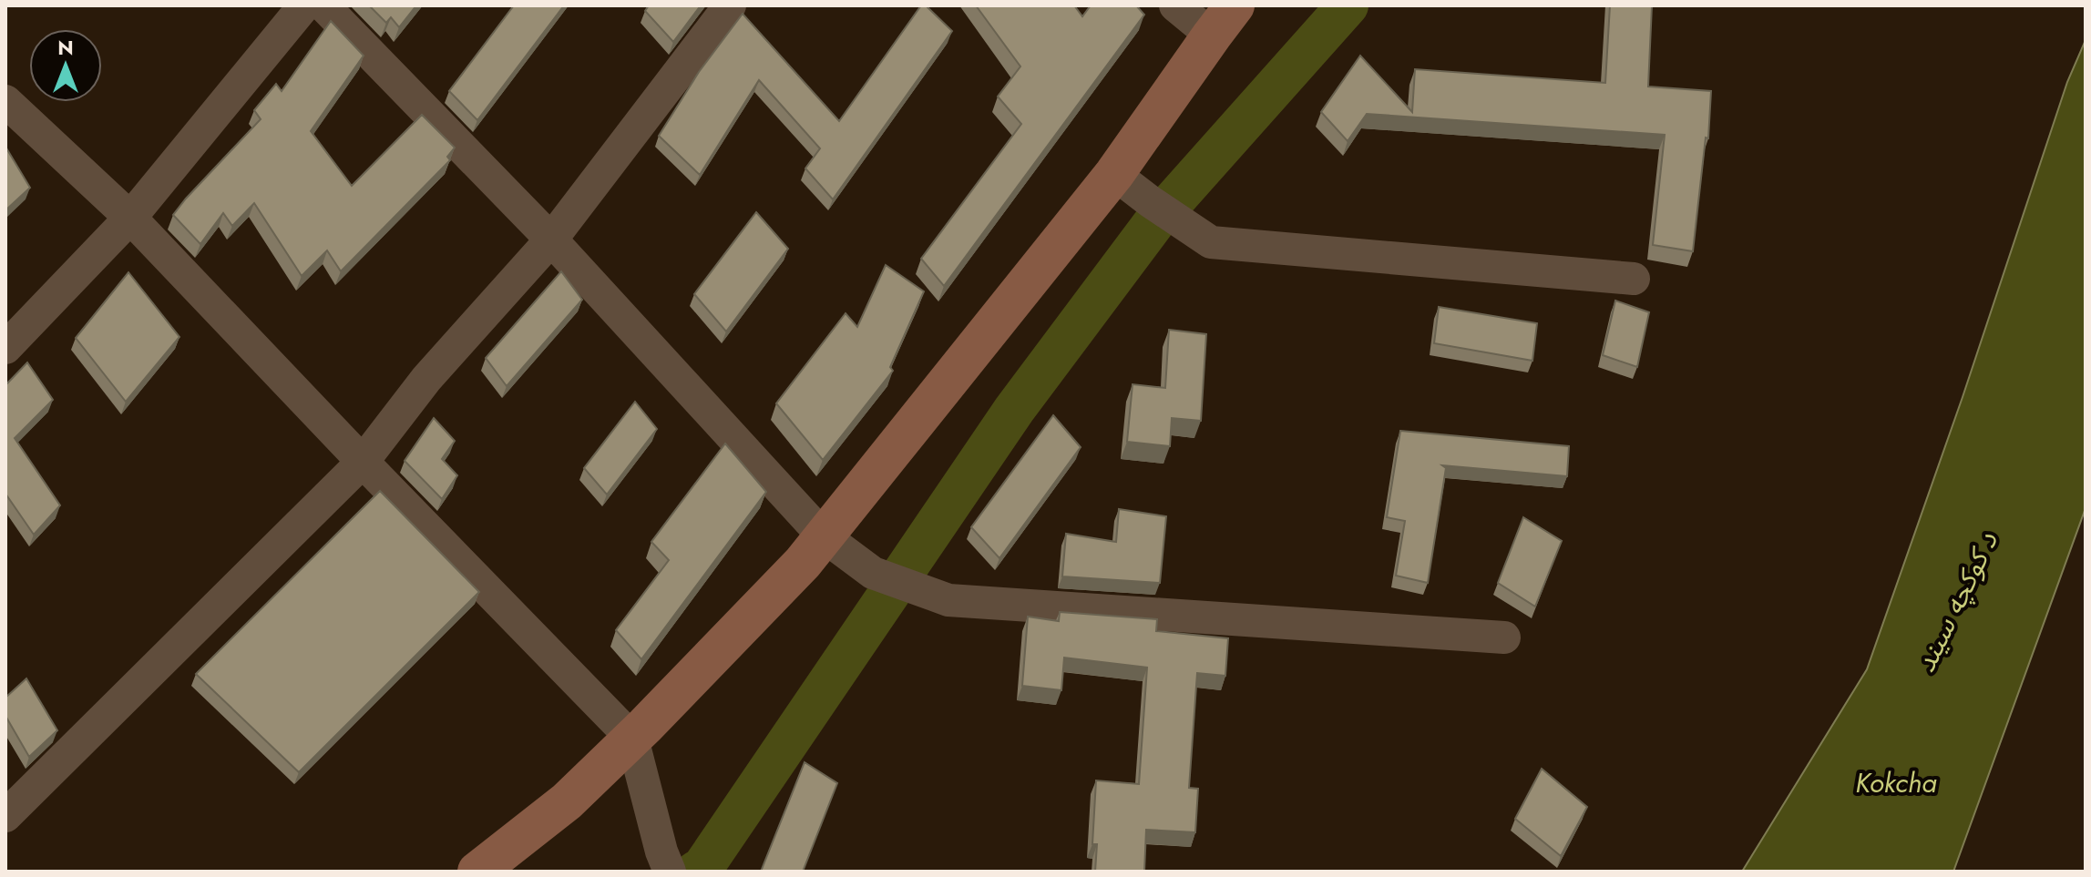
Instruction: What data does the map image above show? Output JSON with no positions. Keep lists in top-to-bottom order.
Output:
{
  "water": ["د کوکچه سیند", "Kokcha"],
  "north": "top"
}
